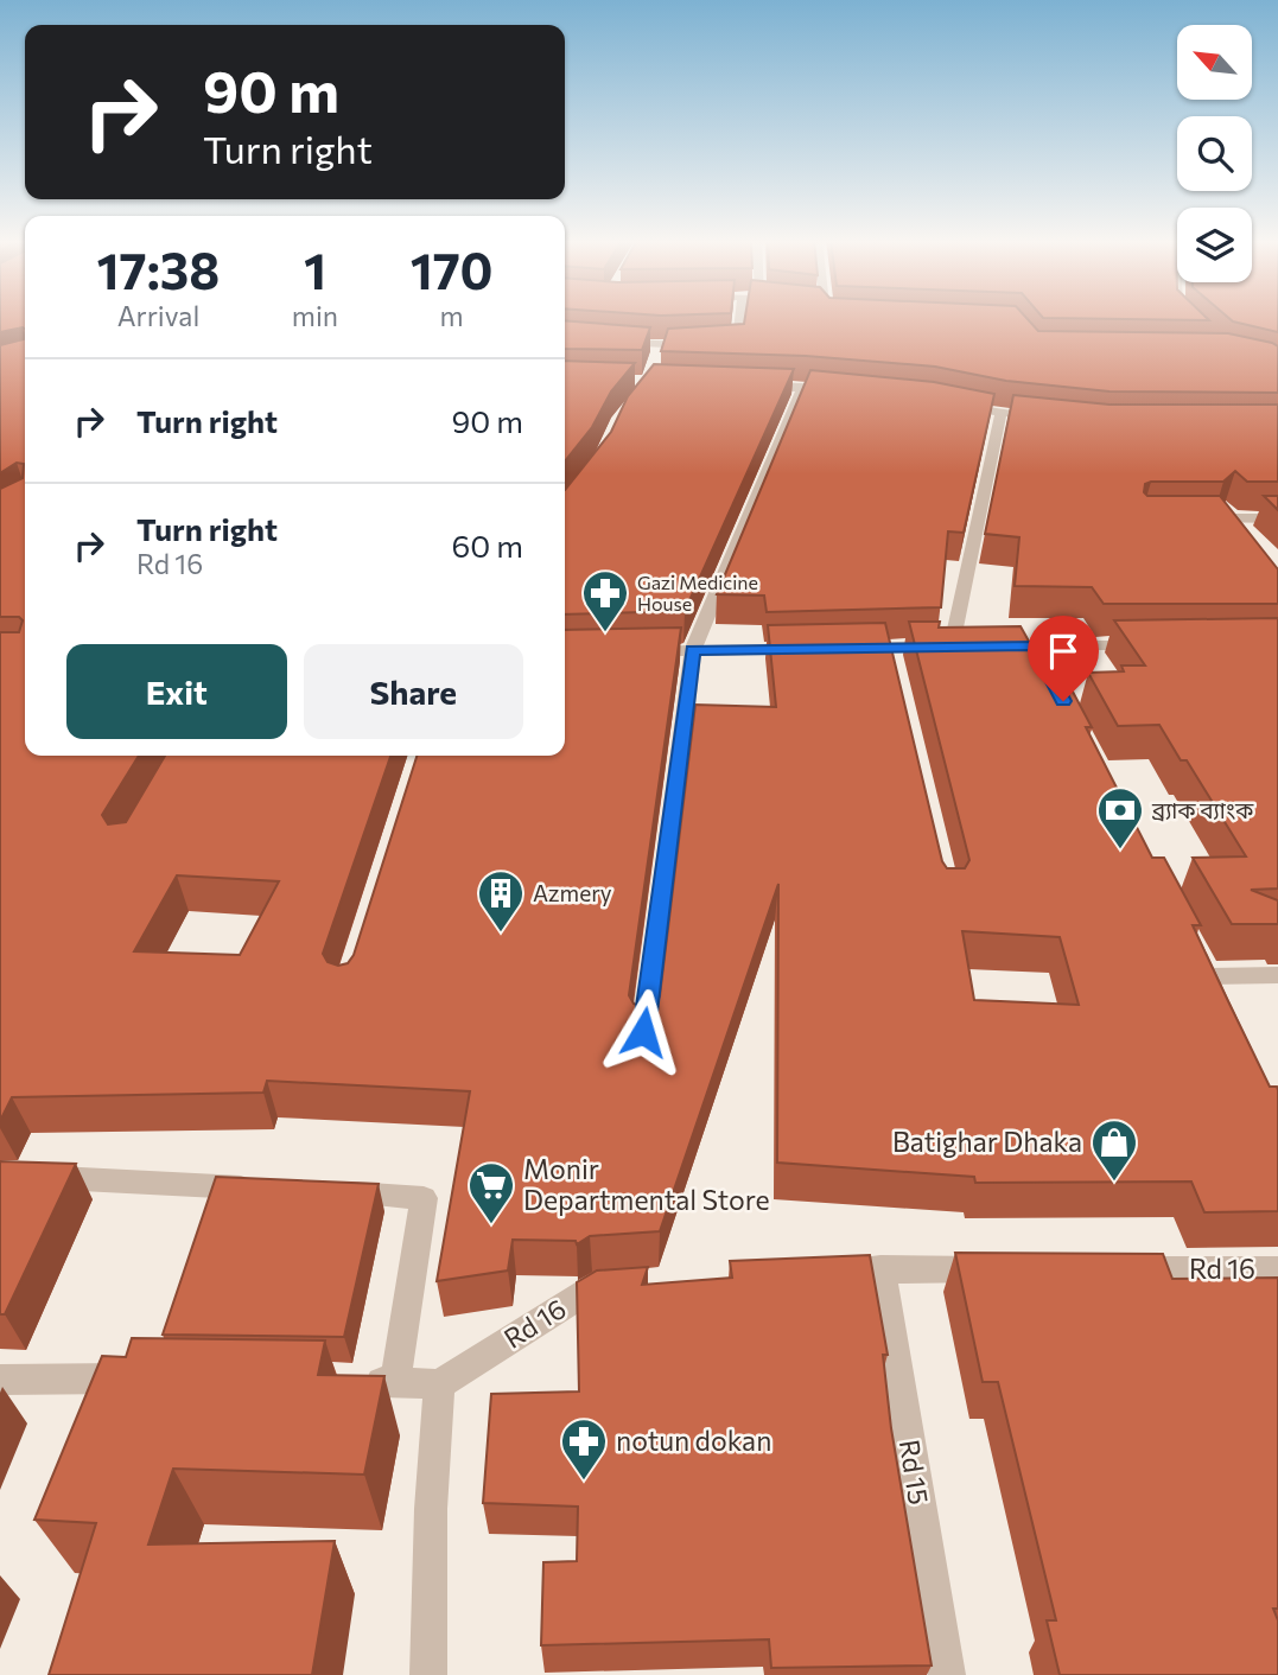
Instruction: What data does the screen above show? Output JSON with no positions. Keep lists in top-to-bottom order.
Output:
{
  "streets": {
    "street": ["Rd 16", "Rd 15"]
  },
  "places": {
    "pharmacy": ["Gazi Medicine House", "notun dokan"],
    "bank": ["ব্র্যাক ব্যাংক"],
    "building": ["Azmery"],
    "shop": ["Batighar Dhaka"],
    "supermarket": ["Monir Departmental Store"]
  },
  "north": "top left",
  "page": {
    "turn": ["90 m", "Turn right"],
    "eta": [
      "17:38",
      "Arrival",
      "1",
      "min",
      "170",
      "m"
    ],
    "list": [
      {
        "name": "Turn right",
        "value": "90 m"
      },
      {
        "name": "Turn right",
        "note": "Rd 16",
        "value": "60 m"
      }
    ],
    "buttons": ["Exit", "Share"]
  }
}
